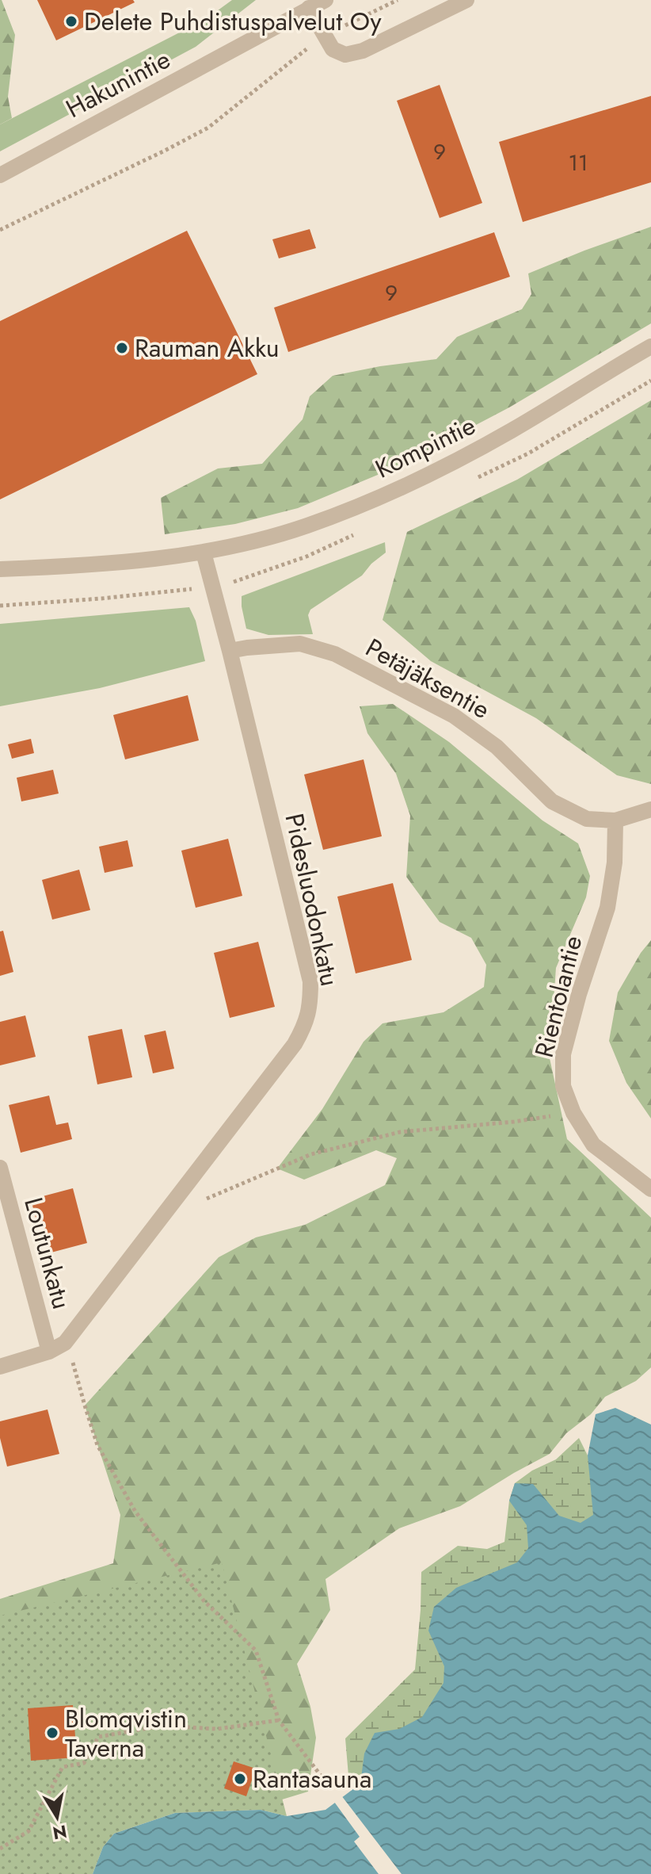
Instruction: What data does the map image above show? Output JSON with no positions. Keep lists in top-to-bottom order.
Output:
{
  "streets": {
    "street": [
      "Hakunintie",
      "Kompintie",
      "Petäjäksentie",
      "Pidesluodonkatu",
      "Rientolantie",
      "Loutunkatu"
    ]
  },
  "crossings": [
    ["Kompintie", "Pidesluodonkatu"],
    ["Petäjäksentie", "Pidesluodonkatu"],
    ["Petäjäksentie", "Rientolantie"],
    ["Pidesluodonkatu", "Loutunkatu"]
  ],
  "places": [
    "Delete Puhdistuspalvelut Oy",
    "Rauman Akku",
    "Blomqvistin Taverna",
    "Rantasauna"
  ],
  "house_numbers": ["9", "11", "9"],
  "north": "bottom"
}
